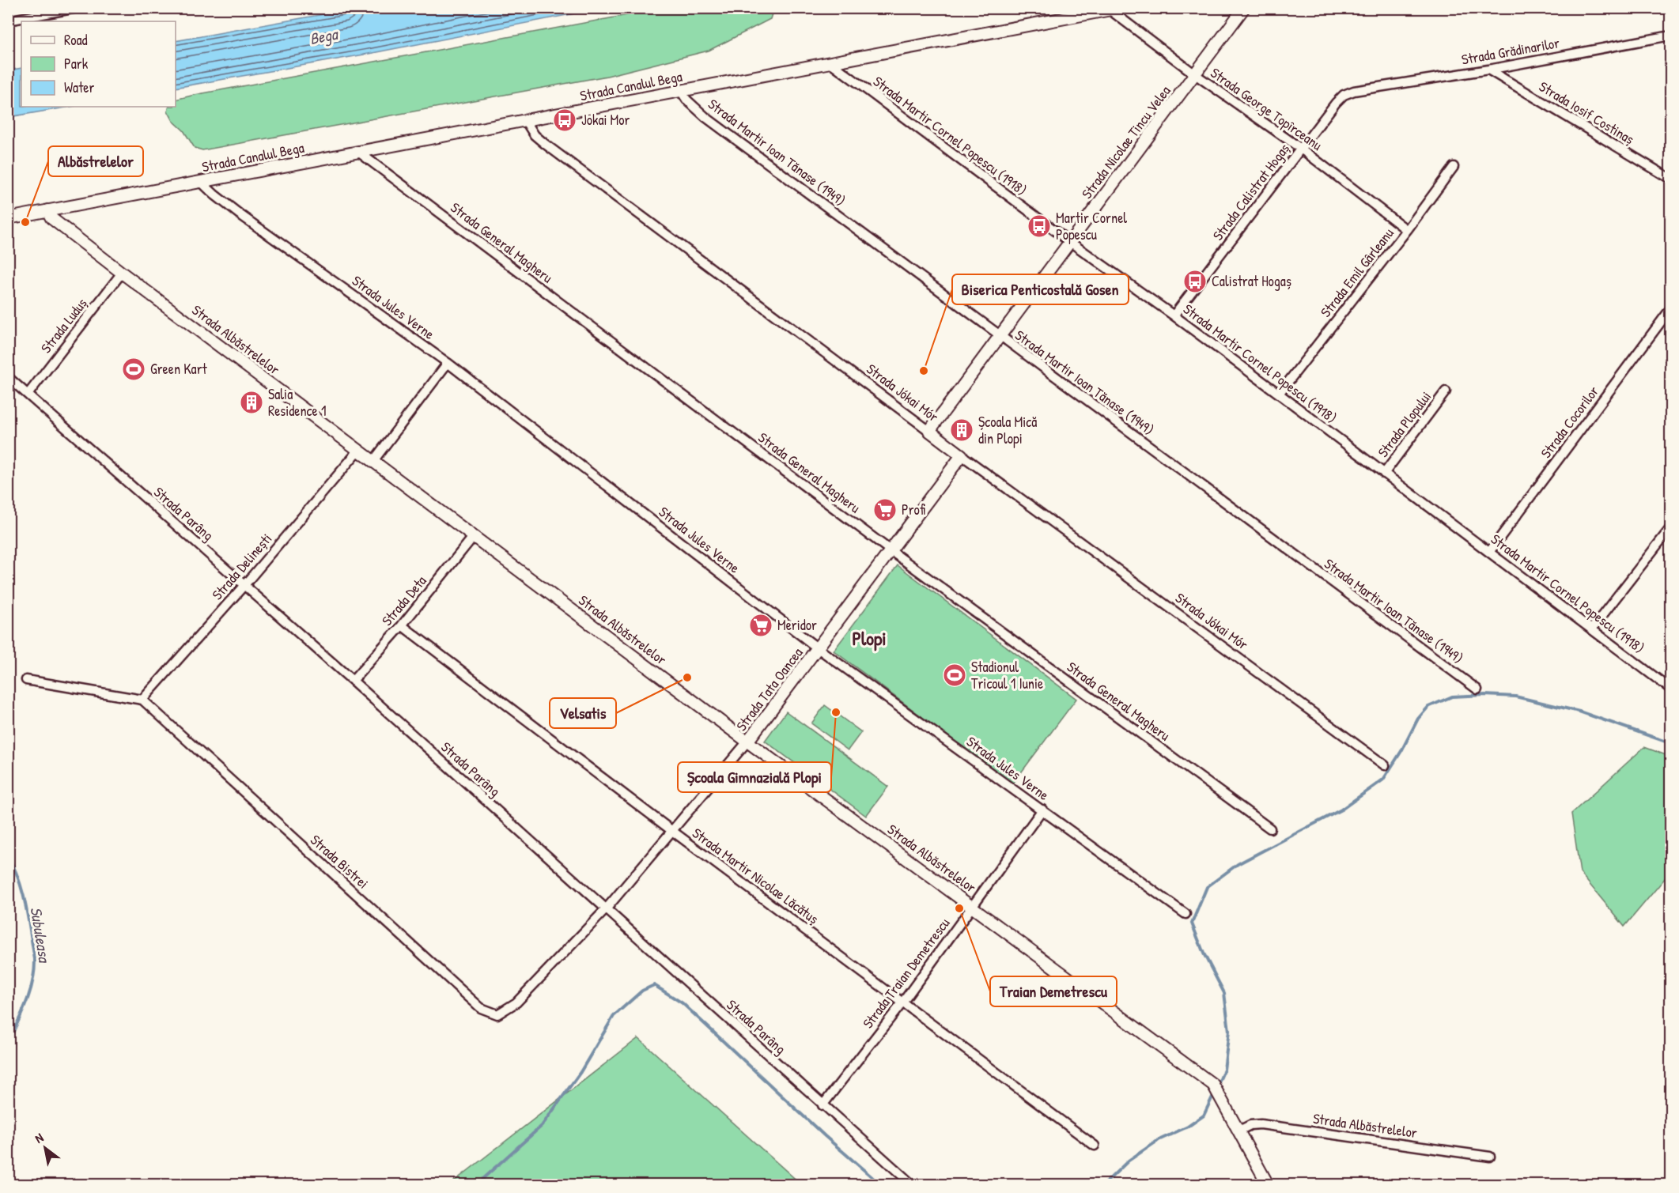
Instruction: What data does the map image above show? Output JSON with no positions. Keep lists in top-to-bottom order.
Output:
{
  "streets": {
    "street": [
      "Strada Grădinarilor",
      "Strada Canalul Bega",
      "Strada George Topîrceanu",
      "Strada Iosif Costinaș",
      "Strada Martir Cornel Popescu (1918)",
      "Strada Nicolae Tincu Velea",
      "Strada Martir Ioan Tănase (1949)",
      "Strada Calistrat Hogaș",
      "Strada General Magheru",
      "Strada Emil Gârleanu",
      "Strada Jules Verne",
      "Strada Luduș",
      "Strada Albăstrelelor",
      "Strada Jókai Mór",
      "Strada Cocorilor",
      "Strada Plopului",
      "Strada Parâng",
      "Strada Delinești",
      "Strada Deta",
      "Strada Tata Oancea",
      "Strada Bistrei",
      "Strada Martir Nicolae Lăcătuș",
      "Strada Traian Demetrescu"
    ]
  },
  "crossings": [
    ["Strada Grădinarilor", "Strada Iosif Costinaș"],
    ["Strada Grădinarilor", "Strada Calistrat Hogaș"],
    ["Strada Canalul Bega", "Strada George Topîrceanu"],
    ["Strada Canalul Bega", "Strada Martir Cornel Popescu (1918)"],
    ["Strada Canalul Bega", "Strada Martir Ioan Tănase (1949)"],
    ["Strada Canalul Bega", "Strada General Magheru"],
    ["Strada Canalul Bega", "Strada Jules Verne"],
    ["Strada Canalul Bega", "Strada Albăstrelelor"],
    ["Strada Canalul Bega", "Strada Jókai Mór"],
    ["Strada George Topîrceanu", "Strada Nicolae Tincu Velea"],
    ["Strada George Topîrceanu", "Strada Calistrat Hogaș"],
    ["Strada George Topîrceanu", "Strada Emil Gârleanu"],
    ["Strada Martir Cornel Popescu (1918)", "Strada Nicolae Tincu Velea"],
    ["Strada Martir Cornel Popescu (1918)", "Strada Calistrat Hogaș"],
    ["Strada Martir Cornel Popescu (1918)", "Strada Emil Gârleanu"],
    ["Strada Martir Cornel Popescu (1918)", "Strada Cocorilor"],
    ["Strada Martir Cornel Popescu (1918)", "Strada Plopului"],
    ["Strada Nicolae Tincu Velea", "Strada Martir Ioan Tănase (1949)"],
    ["Strada Nicolae Tincu Velea", "Strada Jókai Mór"],
    ["Strada General Magheru", "Strada Tata Oancea"],
    ["Strada Jules Verne", "Strada Tata Oancea"],
    ["Strada Jules Verne", "Strada Traian Demetrescu"],
    ["Strada Luduș", "Strada Albăstrelelor"],
    ["Strada Luduș", "Strada Parâng"],
    ["Strada Albăstrelelor", "Strada Delinești"],
    ["Strada Albăstrelelor", "Strada Deta"],
    ["Strada Albăstrelelor", "Strada Tata Oancea"],
    ["Strada Albăstrelelor", "Strada Traian Demetrescu"],
    ["Strada Jókai Mór", "Strada Tata Oancea"],
    ["Strada Parâng", "Strada Delinești"],
    ["Strada Parâng", "Strada Deta"],
    ["Strada Parâng", "Strada Tata Oancea"],
    ["Strada Parâng", "Strada Bistrei"],
    ["Strada Parâng", "Strada Traian Demetrescu"],
    ["Strada Delinești", "Strada Bistrei"],
    ["Strada Deta", "Strada Martir Nicolae Lăcătuș"],
    ["Strada Tata Oancea", "Strada Bistrei"],
    ["Strada Tata Oancea", "Strada Martir Nicolae Lăcătuș"],
    ["Strada Martir Nicolae Lăcătuș", "Strada Traian Demetrescu"]
  ],
  "districts": ["Plopi"],
  "water": ["Bega", "Subuleasa"],
  "places": {
    "bus stop": ["Jokai Mor", "Martir Cornel Popescu", "Calistrat Hogaș"],
    "other": [
      "Albăstrelelor",
      "Biserica Penticostală Gosen",
      "Velsatis",
      "Școala Gimnazială Plopi",
      "Traian Demetrescu"
    ],
    "sports": ["Green Kart", "Stadionul Tricoul 1 Iunie"],
    "building": ["Salia Residence 1", "Școala Mică din Plopi"],
    "supermarket": ["Profi", "Meridor"]
  },
  "legend": ["Road", "Park", "Water"],
  "north": "top left"
}
